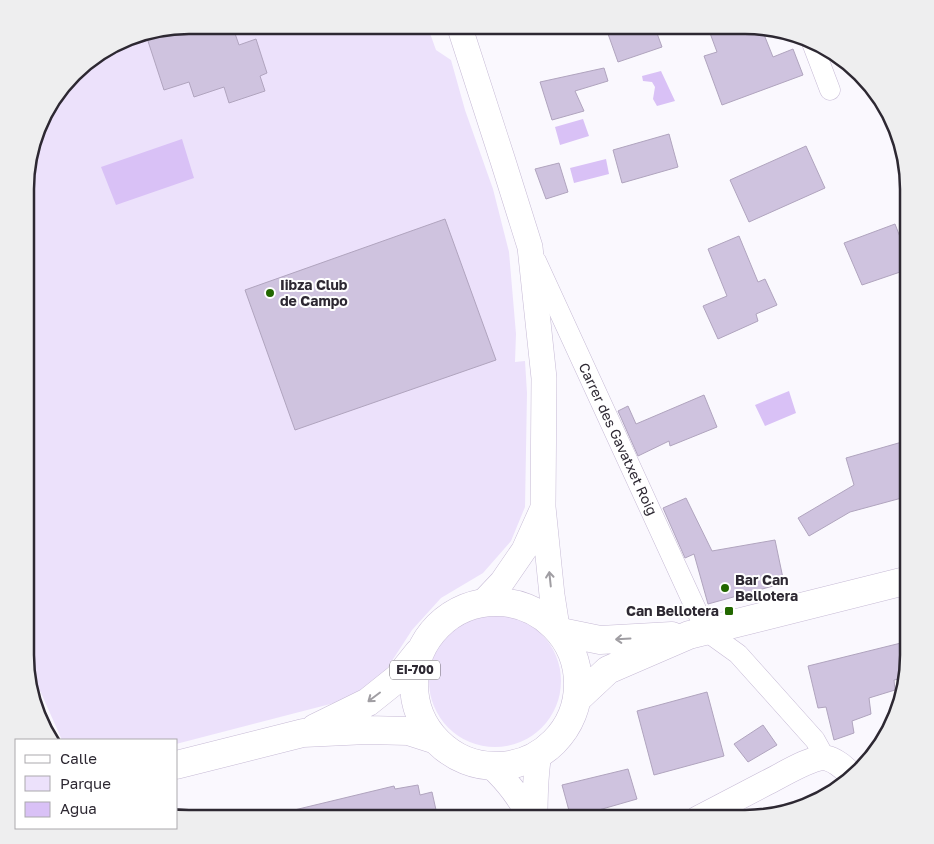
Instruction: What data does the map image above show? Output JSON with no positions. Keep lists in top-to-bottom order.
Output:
{
  "streets": {
    "main road": ["EI-700"],
    "street": ["Carrer des Gavatxet Roig"]
  },
  "crossings": [
    ["Carrer des Gavatxet Roig", "EI-700"]
  ],
  "places": {
    "other": ["Iibza Club de Campo", "Bar Can Bellotera"],
    "transit": ["Can Bellotera"]
  },
  "legend": ["Calle", "Parque", "Agua"]
}
